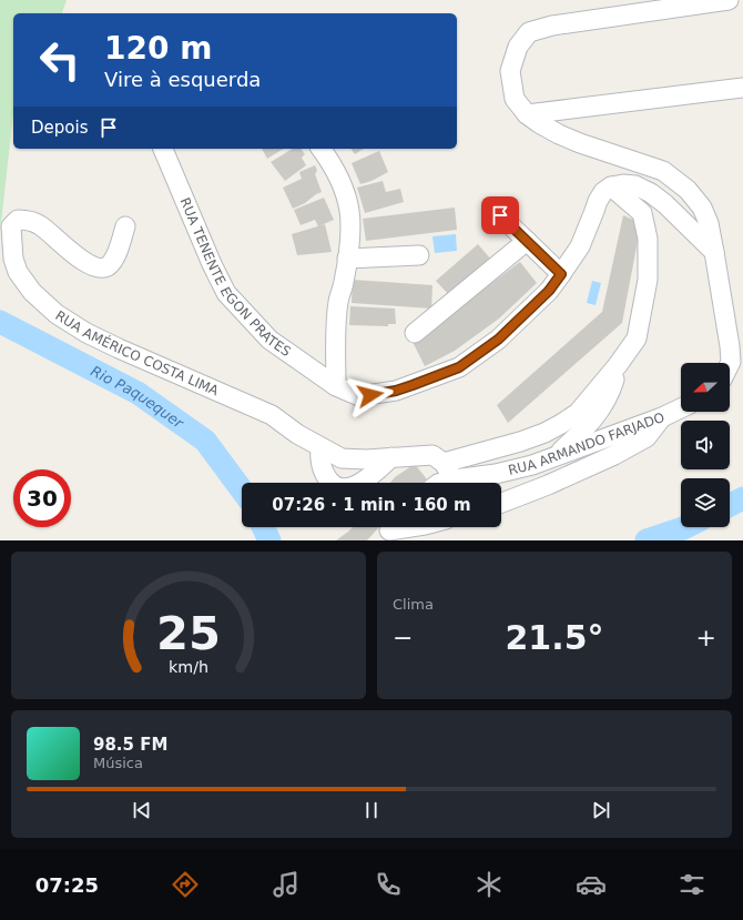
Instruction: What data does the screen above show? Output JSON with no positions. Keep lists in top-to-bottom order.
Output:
{
  "streets": {
    "street": ["RUA TENENTE EGON PRATES", "RUA AMÉRICO COSTA LIMA", "RUA ARMANDO FARJADO"]
  },
  "water": ["Rio Paquequer"],
  "north": "left",
  "page": {
    "turn": ["120 m", "Vire à esquerda"],
    "then": "Depois",
    "limit": "30",
    "trip": "07:26 · 1 min · 160 m",
    "tile": "Clima",
    "heat": ["−", "21.5°", "+"],
    "song": ["98.5 FM", "Música"],
    "tabs": "07:25",
    "gauge": ["25", "km/h"]
  }
}
